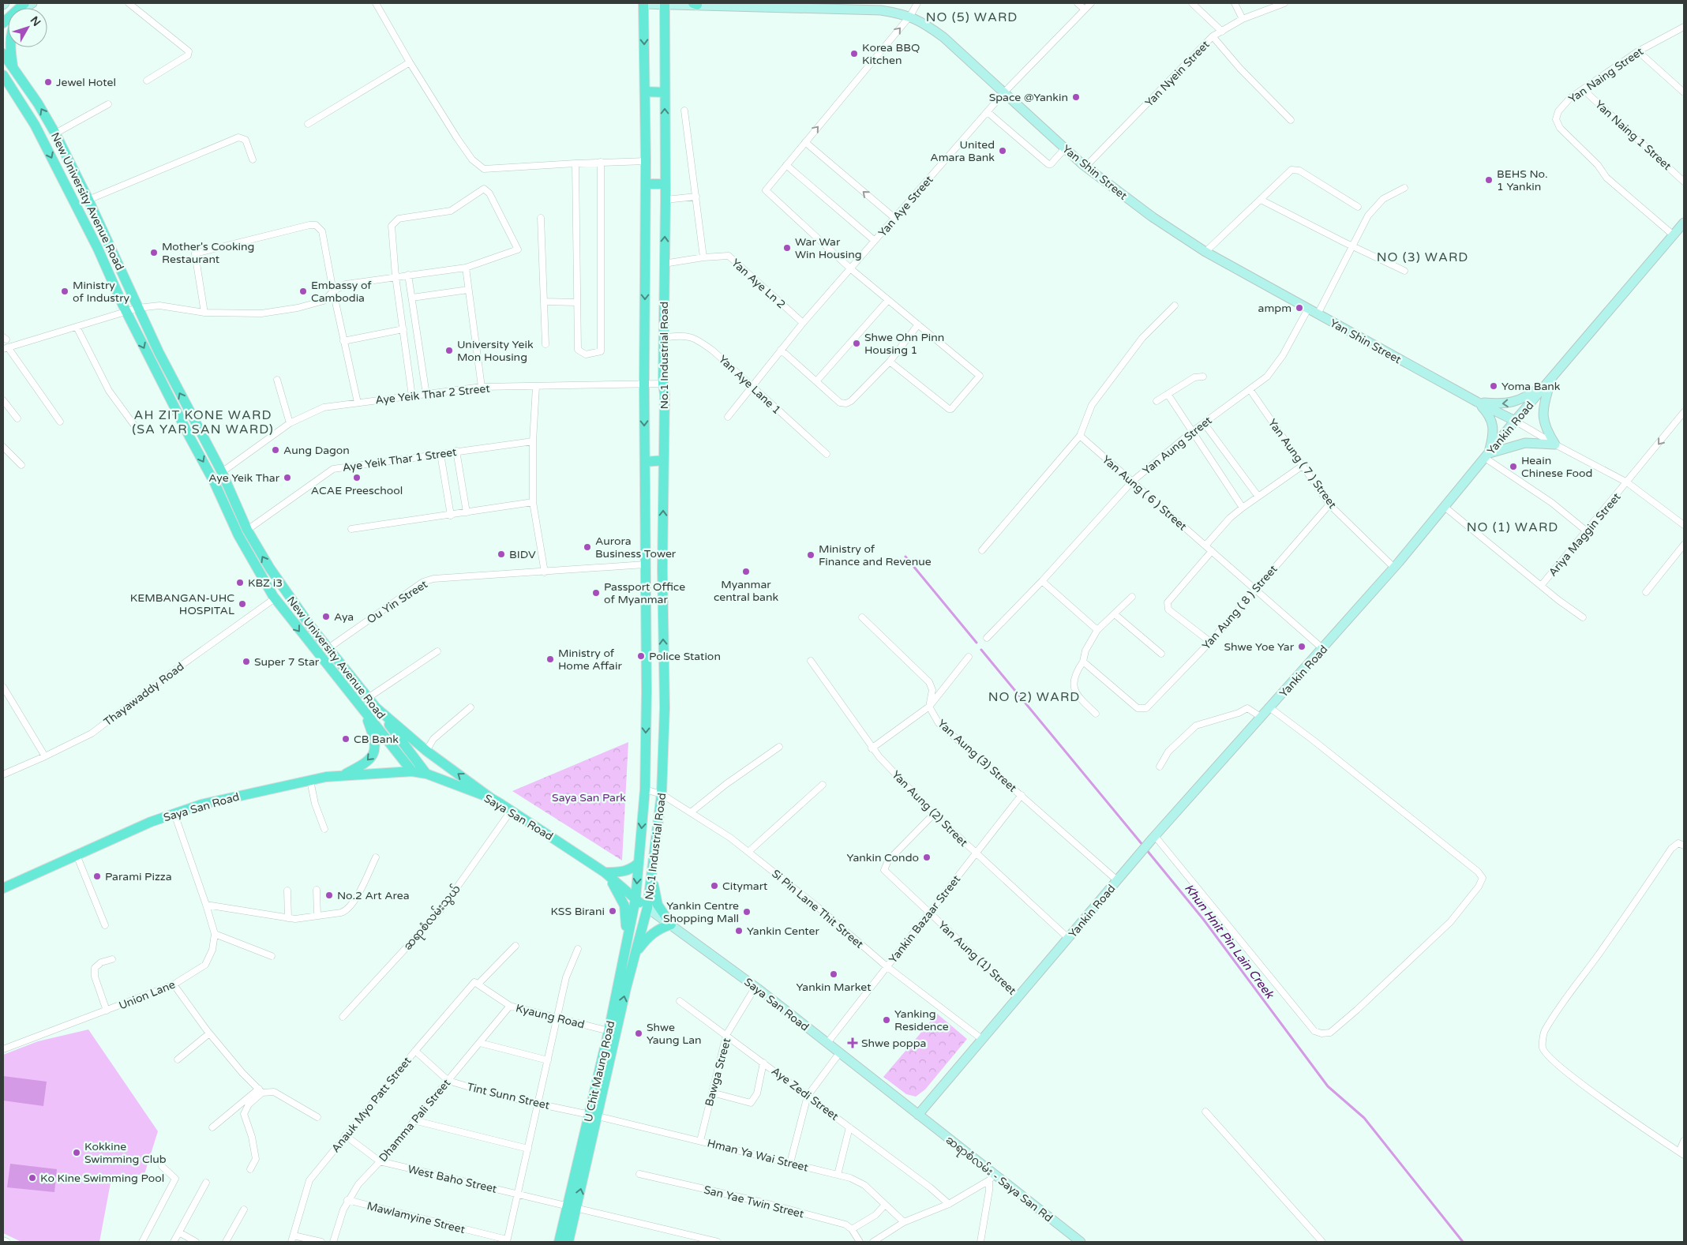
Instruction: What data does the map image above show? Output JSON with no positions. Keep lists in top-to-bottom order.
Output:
{
  "streets": {
    "main road": [
      "Yan Shin Street",
      "New University Avenue Road",
      "No.1 Industrial Road",
      "Yankin Road",
      "Saya San Road",
      "U Chit Maung Road",
      "ဆရာစံလမ်း - Saya San Rd"
    ],
    "street": [
      "Yan Nyein Street",
      "Yan Naing Street",
      "Yan Naing 1 Street",
      "Yan Aye Street",
      "Yan Aye Ln 2",
      "Yan Aye Lane 1",
      "Aye Yeik Thar 2 Street",
      "Yan Aung Street",
      "Aye Yeik Thar 1 Street",
      "Yan Aung ( 7 ) Street",
      "Yan Aung ( 6 ) Street",
      "Ariya Maggin Street",
      "Ou Yin Street",
      "Yan Aung ( 8 ) Street",
      "Thayawaddy Road",
      "Yan Aung (3) Street",
      "Yan Aung (2) Street",
      "Si Pin Lane Thit Street",
      "ဆရာစံလမ်းသွယ်",
      "Yankin Bazaar Street",
      "Yan Aung (1) Street",
      "Union Lane",
      "Kyaung Road",
      "Bawga Street",
      "Aye Zedi Street",
      "Tint Sunn Street",
      "Anauk Myo Patt Street",
      "Dhamma Pali Street",
      "Hman Ya Wai Street",
      "West Baho Street",
      "San Yae Twin Street",
      "Mawlamyine Street"
    ]
  },
  "crossings": [
    ["Yan Nyein Street", "Yan Shin Street"],
    ["Yan Naing Street", "Yan Naing 1 Street"],
    ["Yan Naing Street", "Yankin Road"],
    ["Yan Shin Street", "Yan Aye Street"],
    ["Yan Shin Street", "No.1 Industrial Road"],
    ["Yan Shin Street", "Yankin Road"],
    ["Yan Shin Street", "Yan Aung Street"],
    ["Yan Shin Street", "Ariya Maggin Street"],
    ["New University Avenue Road", "Aye Yeik Thar 2 Street"],
    ["New University Avenue Road", "Aye Yeik Thar 1 Street"],
    ["New University Avenue Road", "Ou Yin Street"],
    ["New University Avenue Road", "Thayawaddy Road"],
    ["New University Avenue Road", "Saya San Road"],
    ["Yan Aye Street", "Yan Aye Ln 2"],
    ["Yan Aye Street", "Yan Aye Lane 1"],
    ["Yan Aye Ln 2", "No.1 Industrial Road"],
    ["No.1 Industrial Road", "Yan Aye Lane 1"],
    ["No.1 Industrial Road", "Aye Yeik Thar 2 Street"],
    ["No.1 Industrial Road", "Ou Yin Street"],
    ["No.1 Industrial Road", "Saya San Road"],
    ["No.1 Industrial Road", "Si Pin Lane Thit Street"],
    ["No.1 Industrial Road", "U Chit Maung Road"],
    ["Yankin Road", "Yan Aung ( 7 ) Street"],
    ["Yankin Road", "Yan Aung ( 6 ) Street"],
    ["Yankin Road", "Ariya Maggin Street"],
    ["Yankin Road", "Yan Aung (3) Street"],
    ["Yankin Road", "Saya San Road"],
    ["Yankin Road", "Yan Aung (2) Street"],
    ["Yankin Road", "Si Pin Lane Thit Street"],
    ["Yankin Road", "Yan Aung (1) Street"],
    ["Yankin Road", "ဆရာစံလမ်း - Saya San Rd"],
    ["Yan Aung Street", "Yan Aung ( 7 ) Street"],
    ["Yan Aung Street", "Yan Aung ( 6 ) Street"],
    ["Yan Aung ( 7 ) Street", "Yan Aung ( 8 ) Street"],
    ["Yan Aung ( 6 ) Street", "Yan Aung ( 8 ) Street"],
    ["Yan Aung (3) Street", "Yankin Bazaar Street"],
    ["Saya San Road", "ဆရာစံလမ်းသွယ်"],
    ["Saya San Road", "Yankin Bazaar Street"],
    ["Saya San Road", "Union Lane"],
    ["Saya San Road", "U Chit Maung Road"],
    ["Saya San Road", "Bawga Street"],
    ["Saya San Road", "ဆရာစံလမ်း - Saya San Rd"],
    ["Yan Aung (2) Street", "Yankin Bazaar Street"],
    ["Yan Aung (2) Street", "Yan Aung (1) Street"],
    ["Si Pin Lane Thit Street", "Yankin Bazaar Street"],
    ["Yankin Bazaar Street", "Yan Aung (1) Street"],
    ["Kyaung Road", "U Chit Maung Road"],
    ["Kyaung Road", "Anauk Myo Patt Street"],
    ["Kyaung Road", "Dhamma Pali Street"],
    ["U Chit Maung Road", "Tint Sunn Street"],
    ["U Chit Maung Road", "Hman Ya Wai Street"],
    ["U Chit Maung Road", "West Baho Street"],
    ["Bawga Street", "Aye Zedi Street"],
    ["Bawga Street", "Hman Ya Wai Street"],
    ["Tint Sunn Street", "Anauk Myo Patt Street"],
    ["Tint Sunn Street", "Dhamma Pali Street"],
    ["Tint Sunn Street", "Hman Ya Wai Street"],
    ["Anauk Myo Patt Street", "West Baho Street"],
    ["Dhamma Pali Street", "West Baho Street"],
    ["Dhamma Pali Street", "Mawlamyine Street"]
  ],
  "districts": [
    "NO (5) WARD",
    "NO (3) WARD",
    "AH ZIT KONE WARD (SA YAR SAN WARD)",
    "NO (1) WARD",
    "NO (2) WARD"
  ],
  "water": ["Khun Hnit Pin Lain Creek"],
  "parks": ["Saya San Park"],
  "places": {
    "other": [
      "Korea BBQ Kitchen",
      "Jewel Hotel",
      "Space @Yankin",
      "United Amara Bank",
      "BEHS No. 1 Yankin",
      "War War Win Housing",
      "Mother's Cooking Restaurant",
      "Ministry of Industry",
      "Embassy of Cambodia",
      "ampm",
      "Shwe Ohn Pinn Housing 1",
      "University Yeik Mon Housing",
      "Yoma Bank",
      "Aung Dagon",
      "Heain Chinese Food",
      "Aye Yeik Thar",
      "ACAE Preeschool",
      "Aurora Business Tower",
      "BIDV",
      "Ministry of Finance and Revenue",
      "Myanmar central bank",
      "KBZ i3",
      "Passport Office of Myanmar",
      "KEMBANGAN-UHC HOSPITAL",
      "Aya",
      "Shwe Yoe Yar",
      "Police Station",
      "Ministry of Home Affair",
      "Super 7 Star",
      "CB Bank",
      "Yankin Condo",
      "Parami Pizza",
      "Citymart",
      "No.2 Art Area",
      "KSS Birani",
      "Yankin Centre Shopping Mall",
      "Yankin Center",
      "Yankin Market",
      "Yanking Residence",
      "Shwe Yaung Lan",
      "Kokkine Swimming Club",
      "Ko Kine Swimming Pool"
    ],
    "health": ["Shwe poppa"]
  },
  "north": "top right"
}
